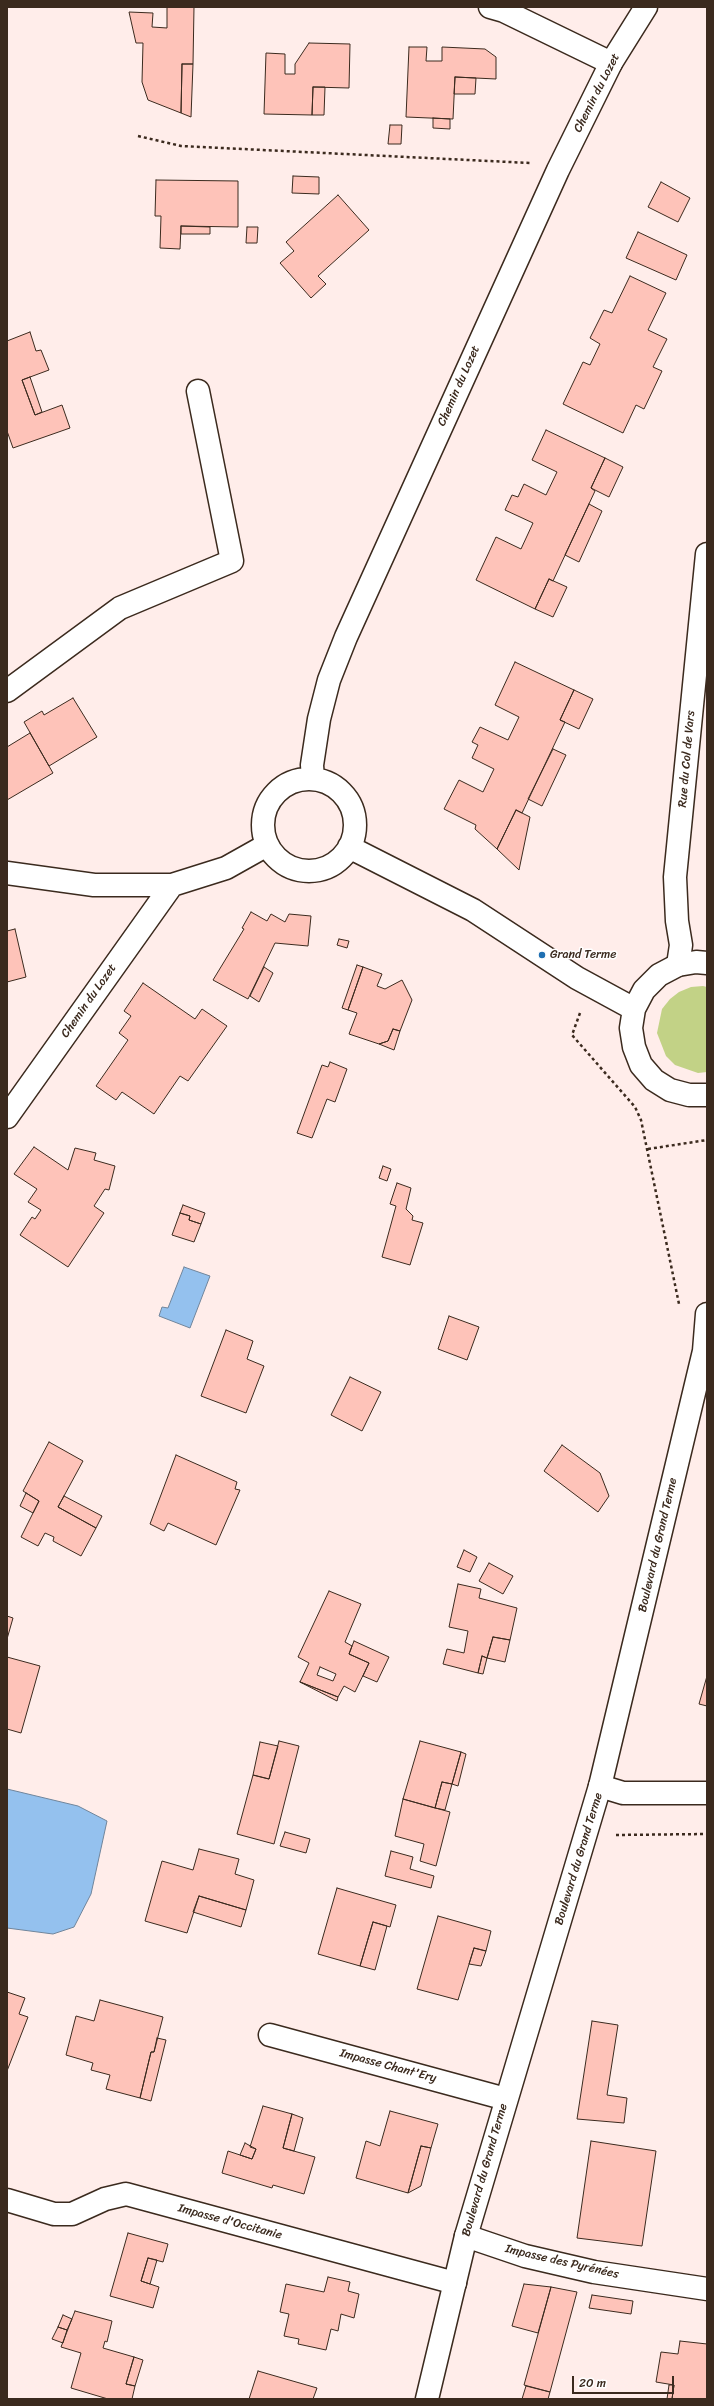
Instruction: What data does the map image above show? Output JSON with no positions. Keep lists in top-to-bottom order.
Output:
{
  "streets": {
    "street": [
      "Chemin du Lozet",
      "Rue du Col de Vars",
      "Boulevard du Grand Terme",
      "Impasse Chant'Ery",
      "Impasse d'Occitanie",
      "Impasse des Pyrénées"
    ]
  },
  "crossings": [
    ["Boulevard du Grand Terme", "Impasse Chant'Ery"],
    ["Boulevard du Grand Terme", "Impasse d'Occitanie"],
    ["Boulevard du Grand Terme", "Impasse des Pyrénées"]
  ],
  "places": ["Grand Terme"],
  "scale_bar": "20 m"
}
